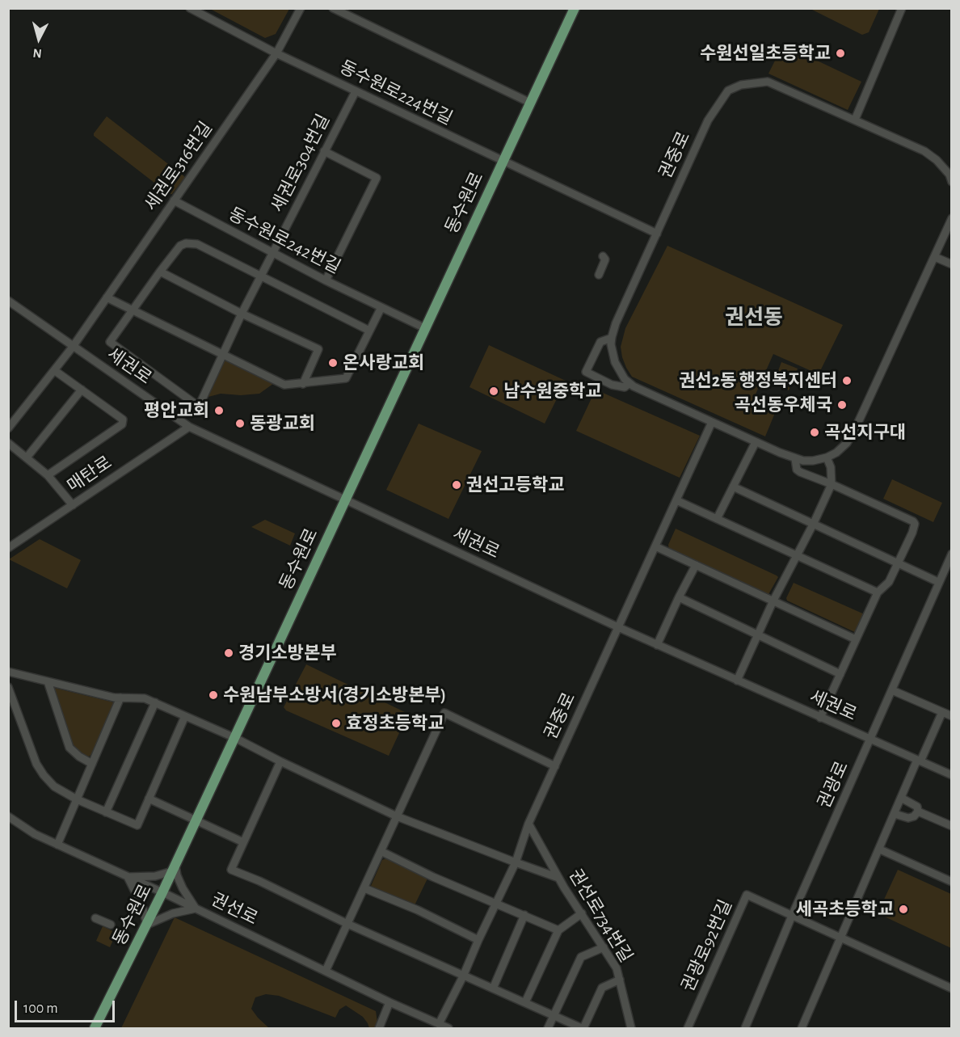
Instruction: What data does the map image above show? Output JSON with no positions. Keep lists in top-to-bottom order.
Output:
{
  "streets": {
    "main road": ["동수원로"],
    "street": [
      "동수원로224번길",
      "권중로",
      "세권로304번길",
      "세권로316번길",
      "동수원로242번길",
      "세권로",
      "매탄로",
      "권광로",
      "권선로",
      "권선로734번길",
      "권광로92번길"
    ]
  },
  "crossings": [
    ["동수원로224번길", "권중로"],
    ["동수원로224번길", "세권로304번길"],
    ["동수원로224번길", "세권로316번길"],
    ["동수원로224번길", "동수원로"],
    ["권중로", "세권로"],
    ["권중로", "권선로"],
    ["권중로", "권선로734번길"],
    ["세권로304번길", "동수원로242번길"],
    ["세권로316번길", "동수원로242번길"],
    ["세권로316번길", "세권로"],
    ["동수원로", "동수원로242번길"],
    ["동수원로", "세권로"],
    ["동수원로", "권선로"],
    ["세권로", "매탄로"],
    ["세권로", "권광로"],
    ["권광로", "권광로92번길"]
  ],
  "districts": ["권선동"],
  "places": [
    "수원선일초등학교",
    "온사랑교회",
    "권선2동 행정복지센터",
    "남수원중학교",
    "곡선동우체국",
    "평안교회",
    "동광교회",
    "곡선지구대",
    "권선고등학교",
    "경기소방본부",
    "수원남부소방서(경기소방본부)",
    "효정초등학교",
    "세곡초등학교"
  ],
  "scale_bar": "100 m",
  "north": "bottom"
}
